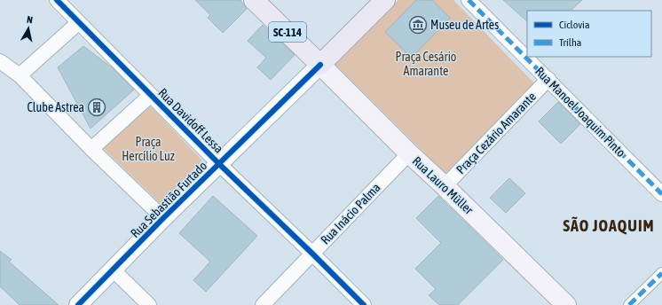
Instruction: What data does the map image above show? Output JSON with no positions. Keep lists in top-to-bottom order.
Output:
{
  "streets": {
    "main road": ["SC-114", "Rua Lauro Müller", "Rua Sebastião Furtado"],
    "street": [
      "Rua Manoel Joaquim Pinto",
      "Rua Davidoff Lessa",
      "Praça Cezário Amarante",
      "Rua Inácio Palma"
    ]
  },
  "crossings": [
    ["SC-114", "Rua Lauro Müller"],
    ["SC-114", "Rua Sebastião Furtado"],
    ["Rua Manoel Joaquim Pinto", "Praça Cezário Amarante"],
    ["Rua Davidoff Lessa", "Rua Sebastião Furtado"],
    ["Rua Davidoff Lessa", "Rua Inácio Palma"],
    ["Praça Cezário Amarante", "Rua Lauro Müller"],
    ["Rua Lauro Müller", "Rua Sebastião Furtado"],
    ["Rua Lauro Müller", "Rua Inácio Palma"]
  ],
  "districts": ["SÃO JOAQUIM"],
  "parks": ["Praça Cesário Amarante", "Praça Hercílio Luz"],
  "places": {
    "museum": ["Museu de Artes"],
    "building": ["Clube Astrea"]
  },
  "legend": ["Ciclovia", "Trilha"],
  "north": "top"
}
